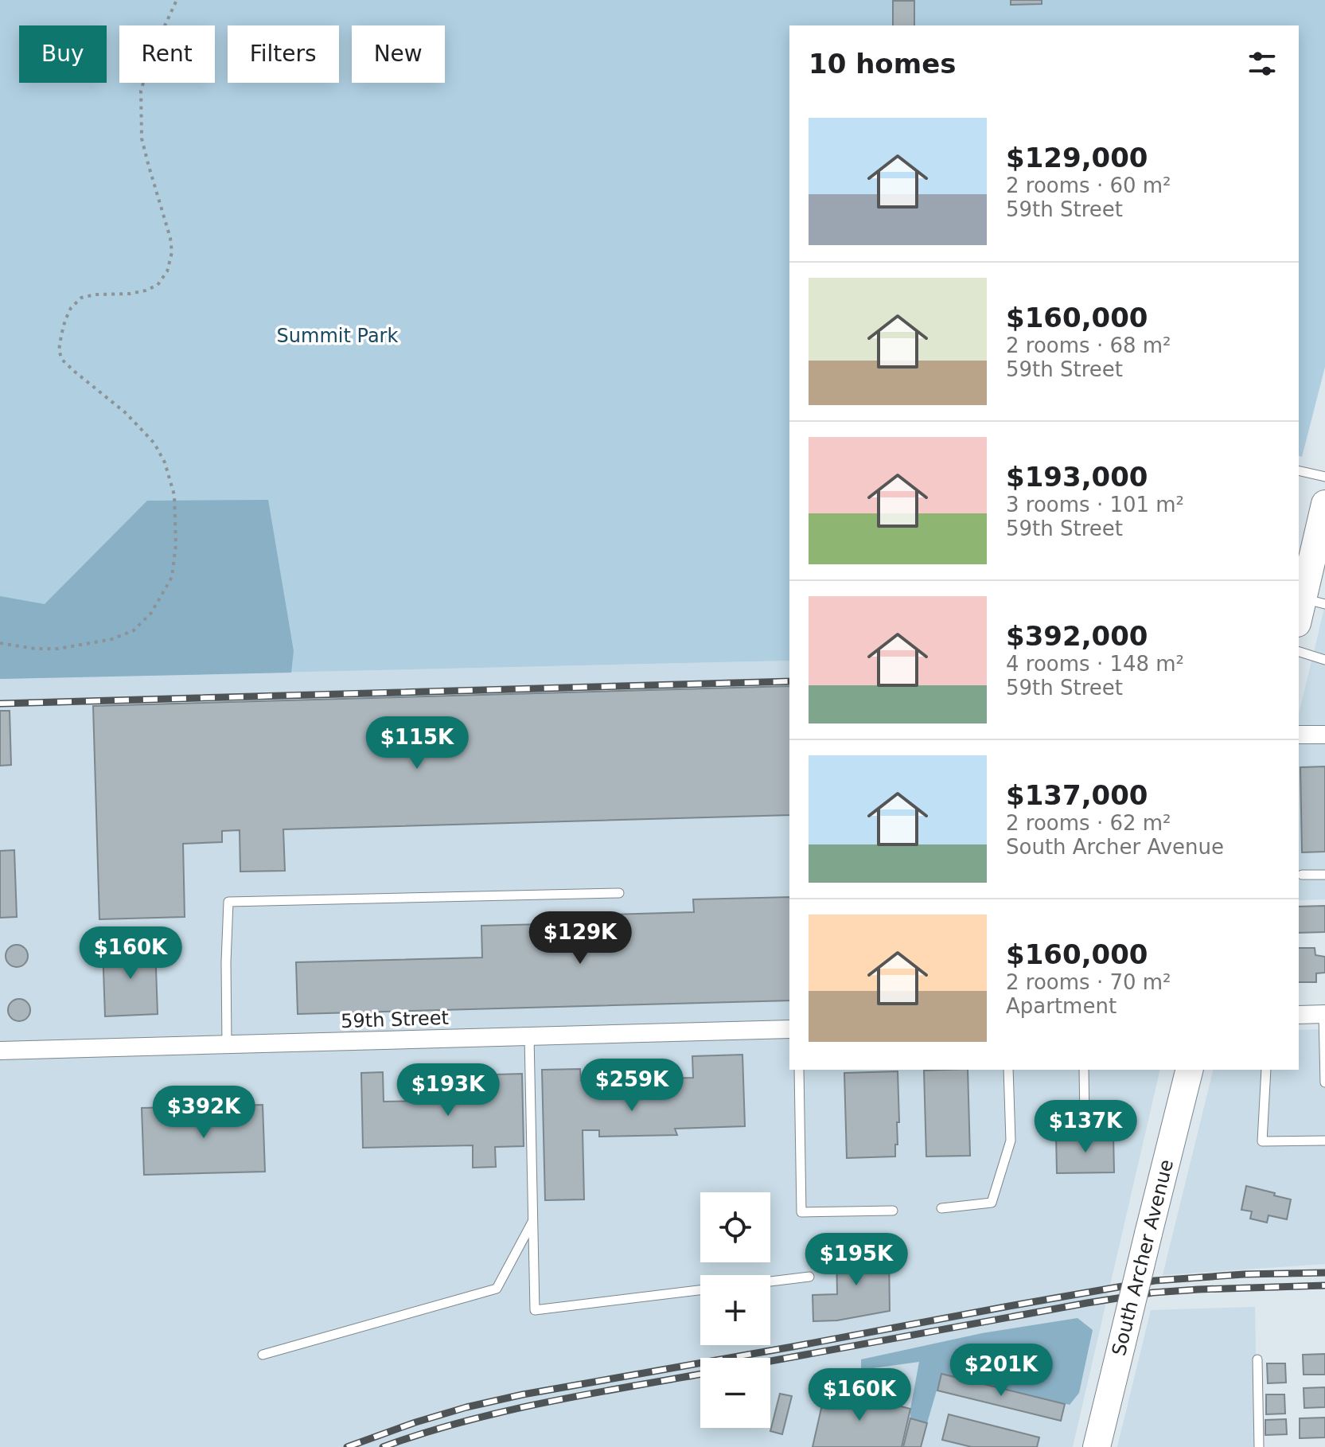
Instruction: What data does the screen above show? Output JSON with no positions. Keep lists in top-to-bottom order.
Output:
{
  "streets": {
    "main road": ["South Archer Avenue"],
    "street": ["59th Street"]
  },
  "parks": ["Summit Park"],
  "page": {
    "chip": [
      "Buy",
      "Rent",
      "Filters",
      "New"
    ],
    "heading": "10 homes",
    "list": [
      {
        "name": "$129,000",
        "note": "2 rooms · 60 m² · 59th Street"
      },
      {
        "name": "$160,000",
        "note": "2 rooms · 68 m² · 59th Street"
      },
      {
        "name": "$193,000",
        "note": "3 rooms · 101 m² · 59th Street"
      },
      {
        "name": "$392,000",
        "note": "4 rooms · 148 m² · 59th Street"
      },
      {
        "name": "$137,000",
        "note": "2 rooms · 62 m² · South Archer Avenue"
      },
      {
        "name": "$160,000",
        "note": "2 rooms · 70 m² · Apartment"
      }
    ],
    "price": [
      "$115K",
      "$129K",
      "$160K",
      "$259K",
      "$193K",
      "$392K",
      "$137K",
      "$195K",
      "$201K",
      "$160K"
    ],
    "map_buttons": ["+", "−"]
  }
}
